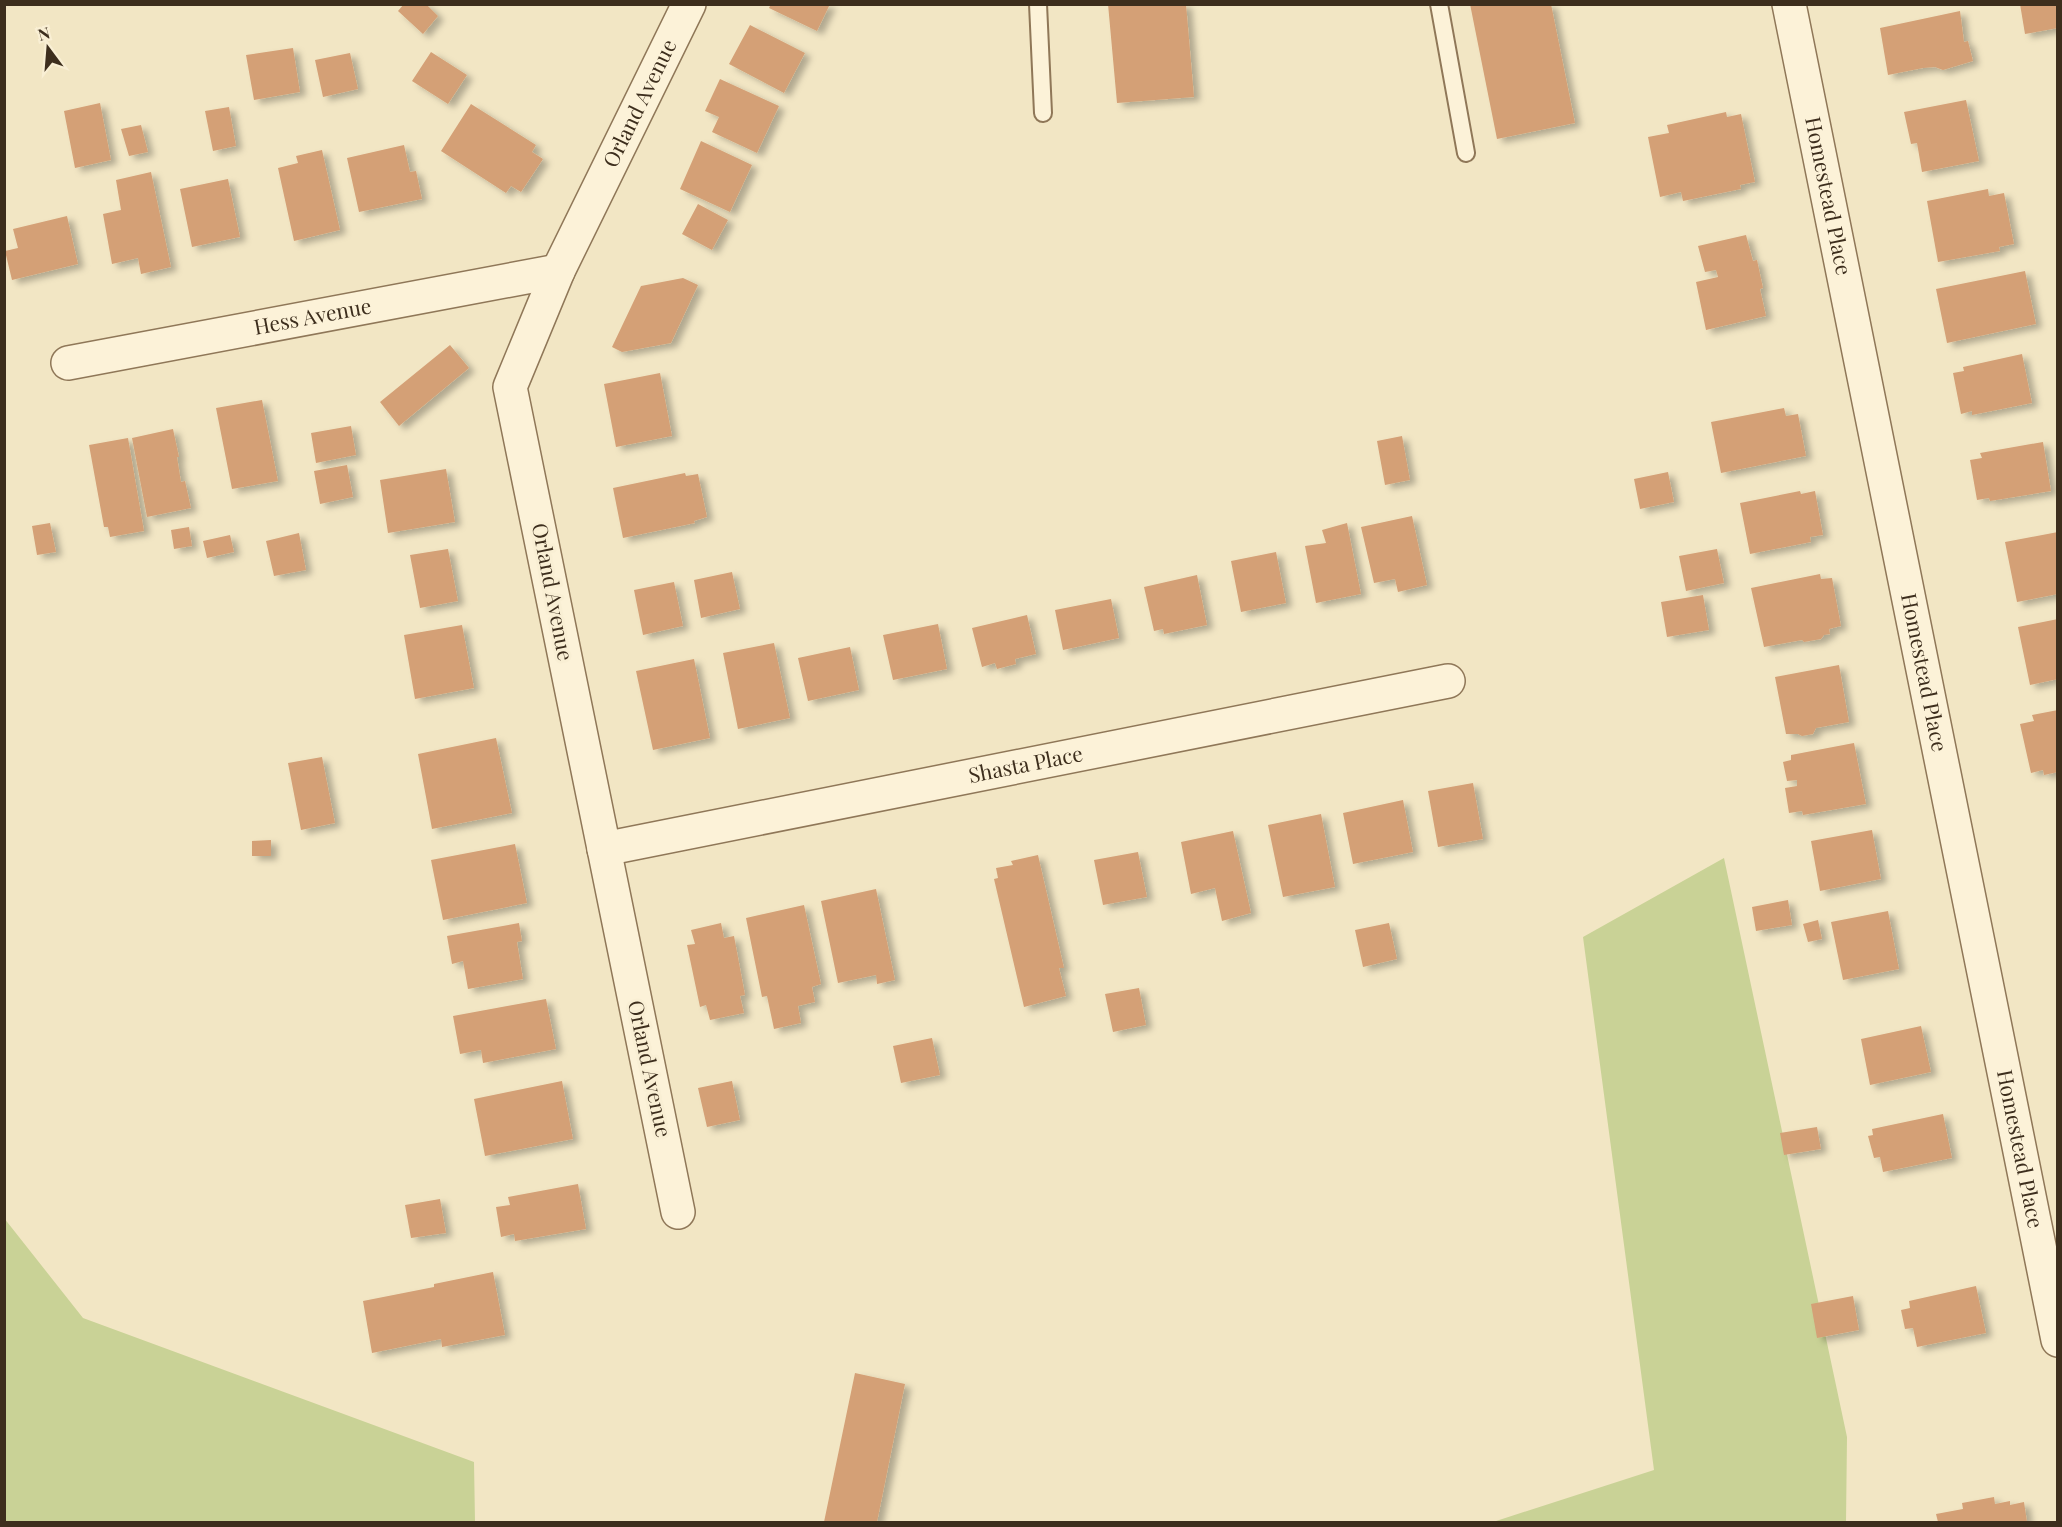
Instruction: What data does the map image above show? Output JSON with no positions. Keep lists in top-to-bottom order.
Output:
{
  "streets": {
    "street": [
      "Orland Avenue",
      "Homestead Place",
      "Hess Avenue",
      "Shasta Place"
    ]
  },
  "crossings": [
    ["Orland Avenue", "Hess Avenue"],
    ["Orland Avenue", "Shasta Place"]
  ],
  "north": "top"
}
